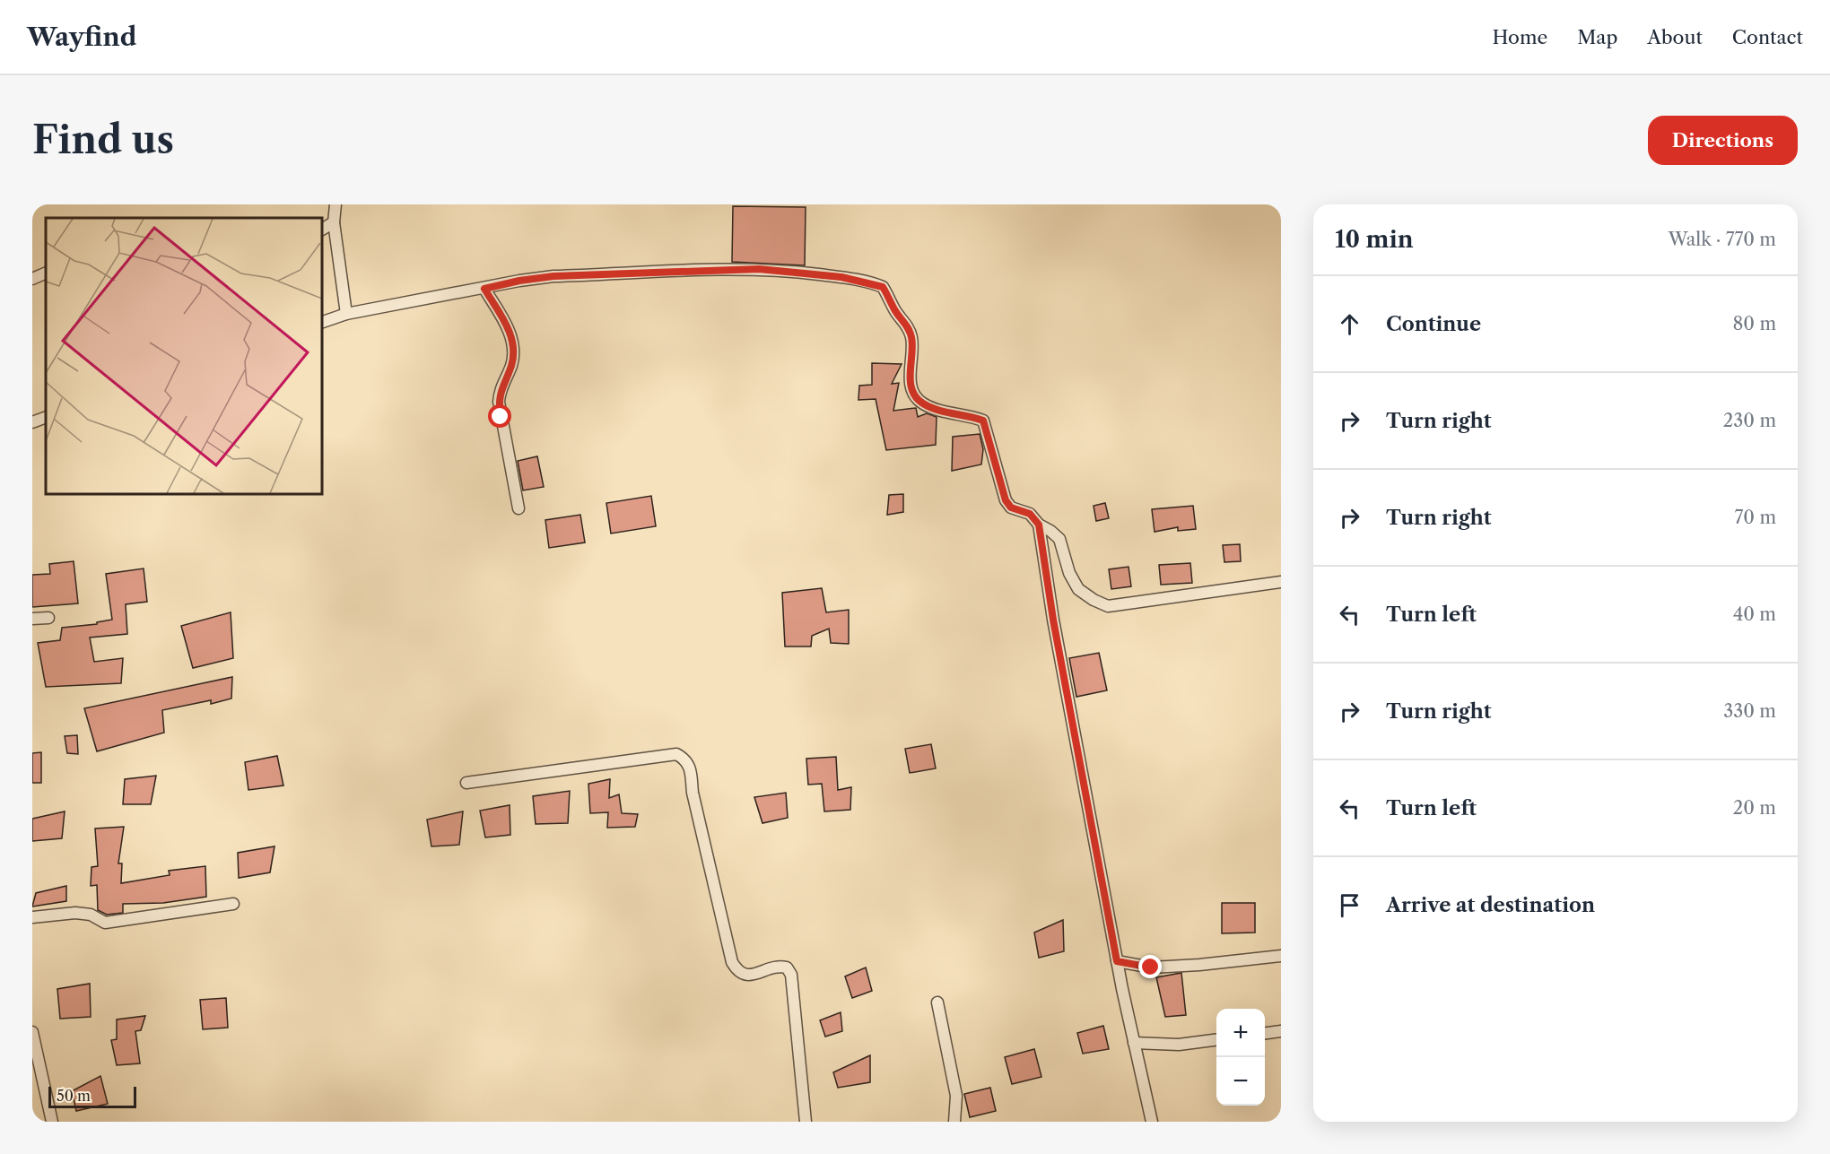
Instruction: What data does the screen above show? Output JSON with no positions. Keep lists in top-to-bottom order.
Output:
{
  "scale_bar": "50 m",
  "page": {
    "header": "Wayfind",
    "nav": [
      "Home",
      "Map",
      "About",
      "Contact"
    ],
    "buttons": "Directions",
    "title": "Find us",
    "heading": ["10 min", "Walk · 770 m"],
    "list": [
      ["Continue", "80 m"],
      ["Turn right", "230 m"],
      ["Turn right", "70 m"],
      ["Turn left", "40 m"],
      ["Turn right", "330 m"],
      ["Turn left", "20 m"],
      "Arrive at destination"
    ],
    "map_buttons": ["+", "−"],
    "scale": "50 m"
  }
}
